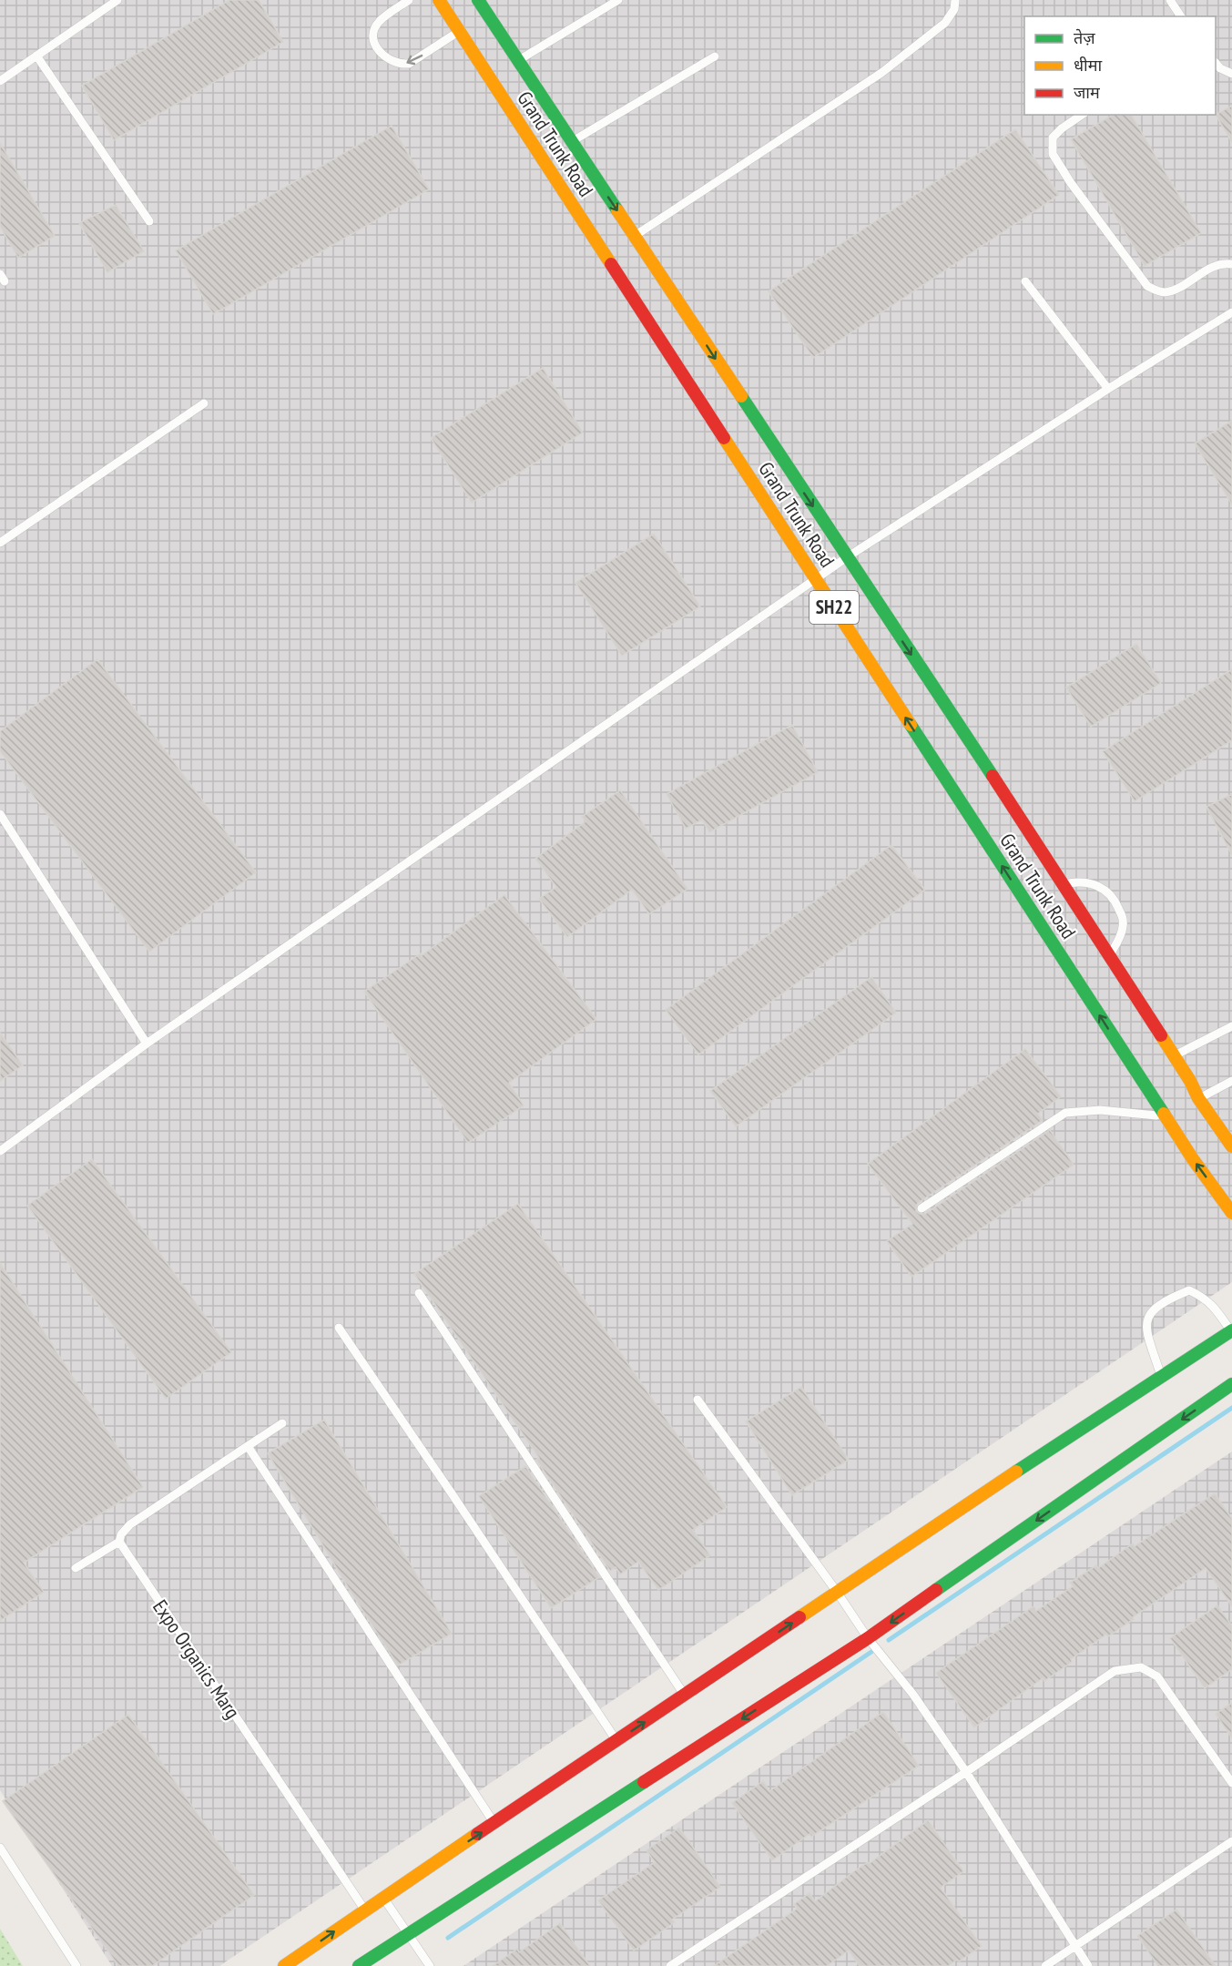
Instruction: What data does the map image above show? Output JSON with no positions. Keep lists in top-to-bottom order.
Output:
{
  "streets": {
    "main road": ["Grand Trunk Road", "SH22"],
    "lane": ["Expo Organics Marg"]
  },
  "legend": ["तेज़", "धीमा", "जाम"]
}
